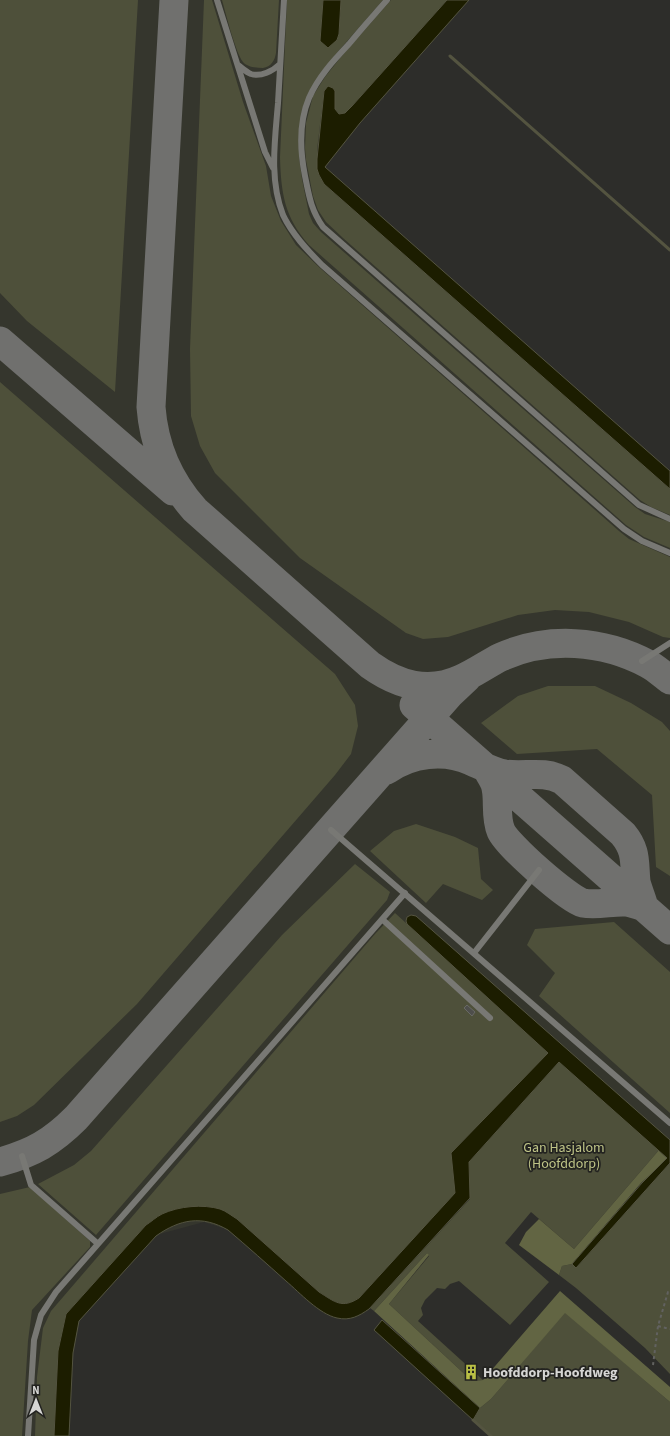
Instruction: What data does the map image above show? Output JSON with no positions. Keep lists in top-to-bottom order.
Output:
{
  "parks": ["Gan Hasjalom (Hoofddorp)"],
  "places": {
    "building": ["Hoofddorp-Hoofdweg"]
  },
  "north": "top"
}
